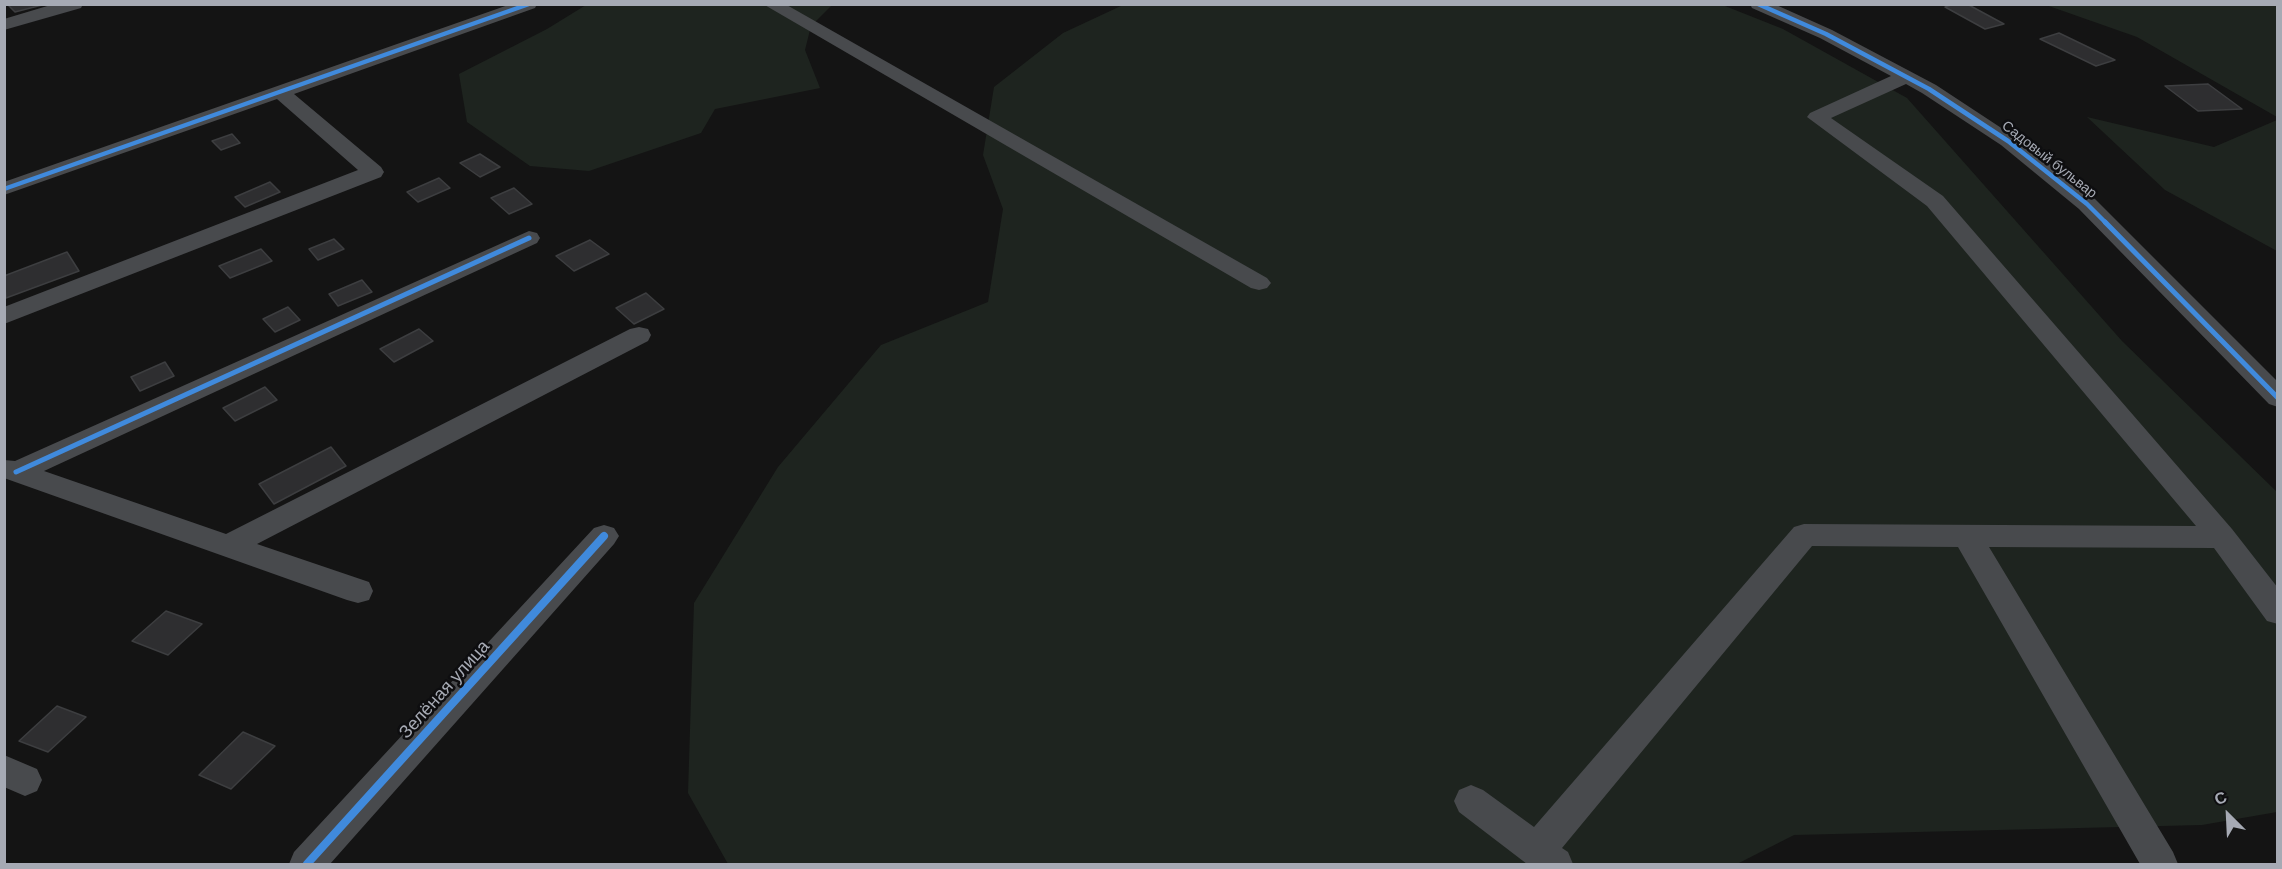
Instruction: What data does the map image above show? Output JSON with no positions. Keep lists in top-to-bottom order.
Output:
{
  "streets": {
    "street": ["Садовый бульвар", "Зелёная улица"]
  },
  "north": "top left"
}
